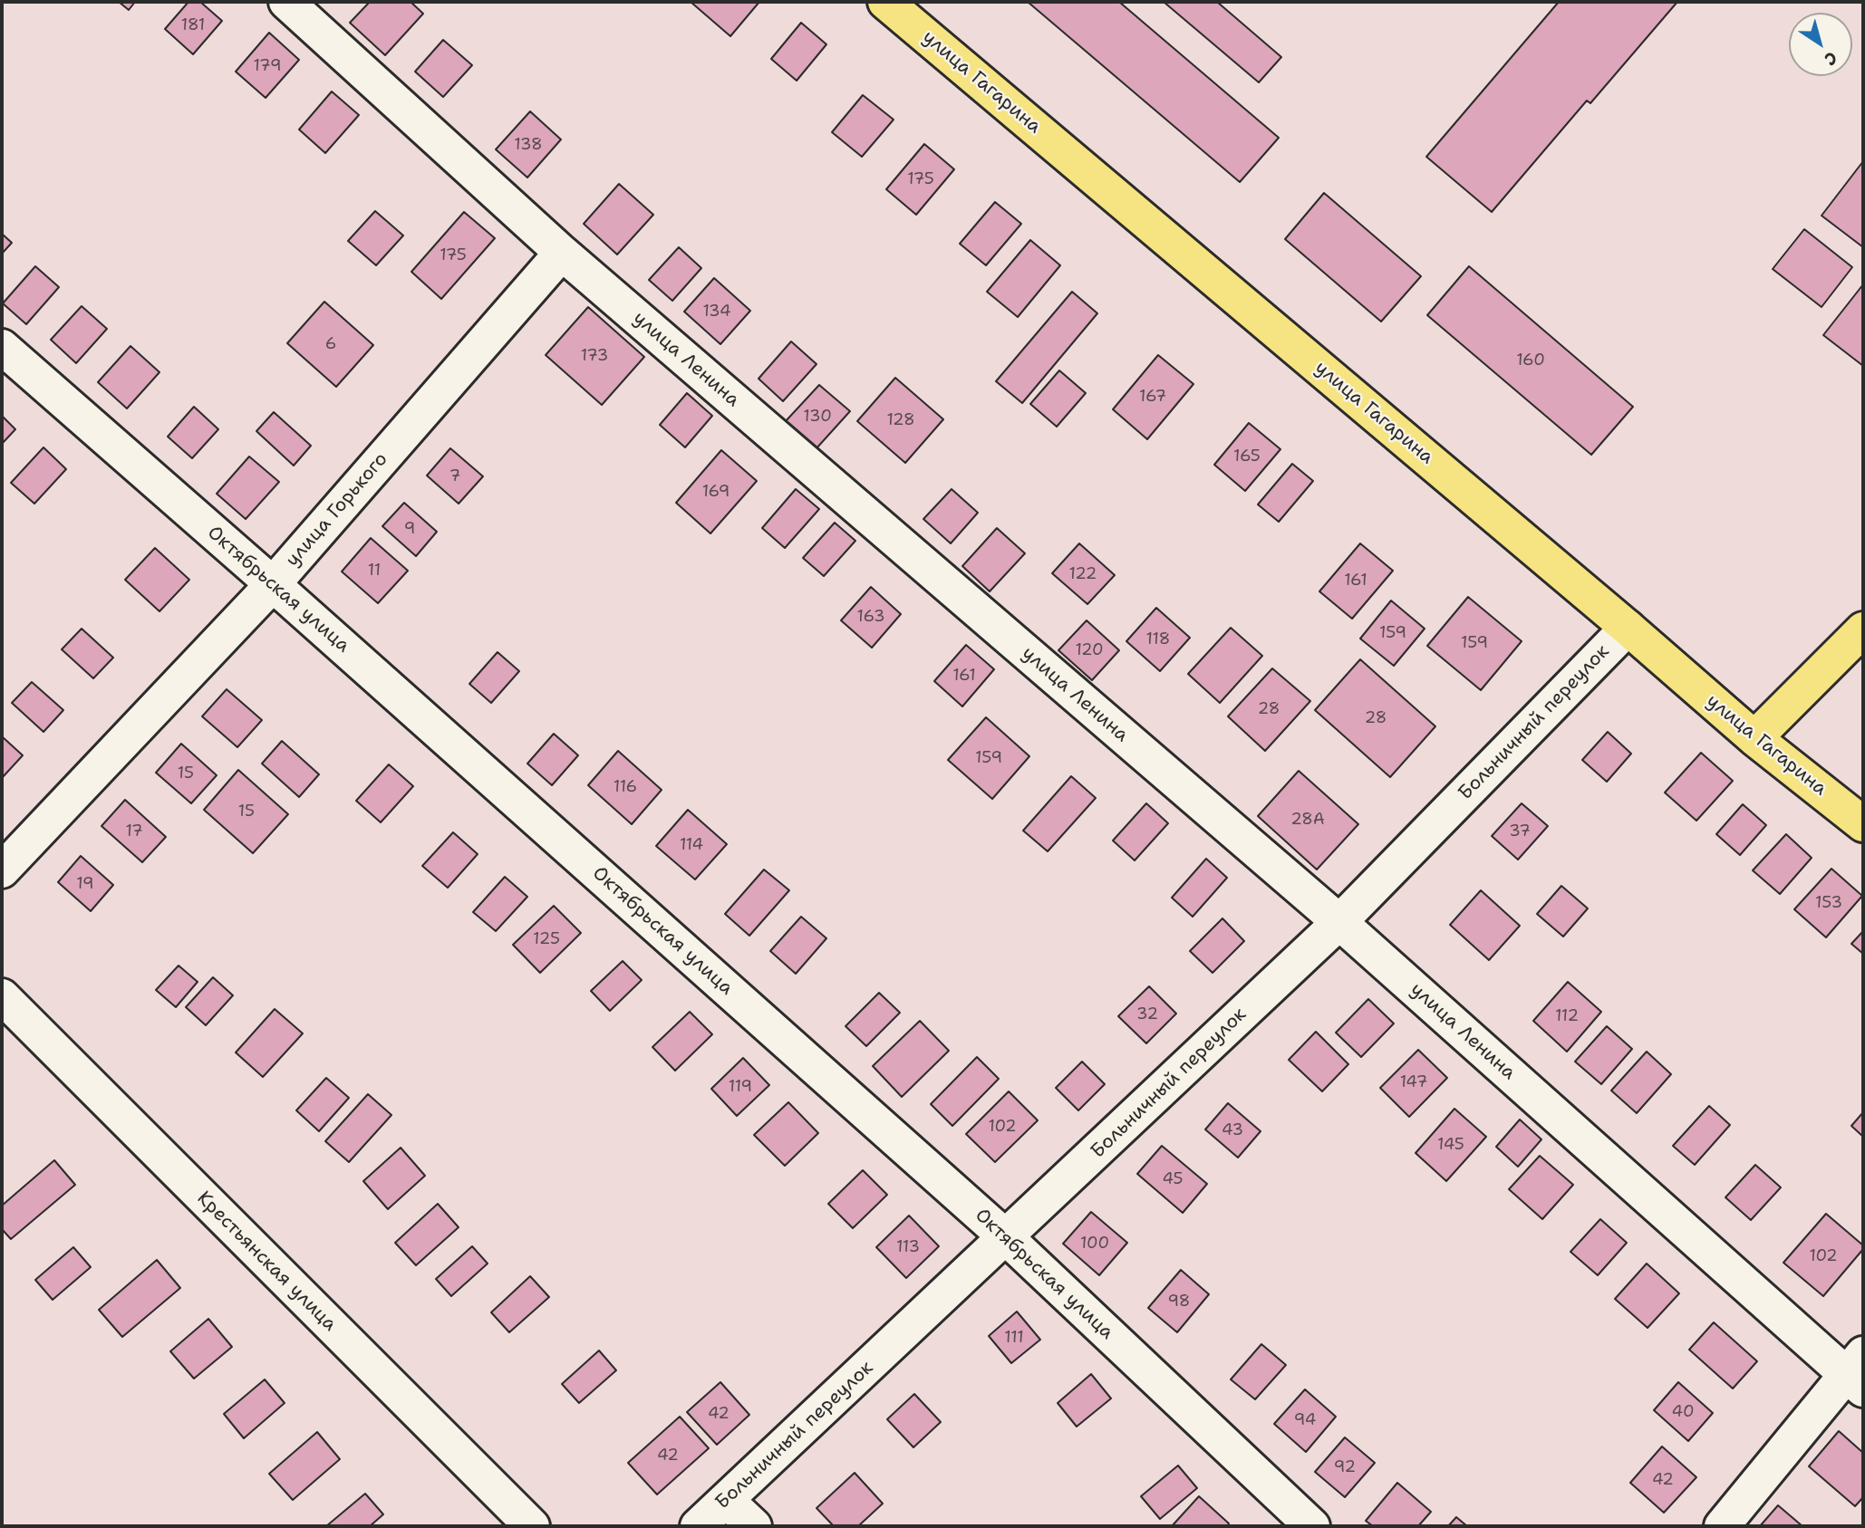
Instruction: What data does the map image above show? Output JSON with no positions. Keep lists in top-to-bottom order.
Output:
{
  "streets": {
    "main road": ["улица Гагарина"],
    "street": [
      "улица Ленина",
      "улица Горького",
      "Октябрьская улица",
      "Больничный переулок",
      "Крестьянская улица"
    ]
  },
  "crossings": [
    ["улица Гагарина", "Больничный переулок"],
    ["улица Ленина", "улица Горького"],
    ["улица Ленина", "Больничный переулок"],
    ["улица Горького", "Октябрьская улица"],
    ["Октябрьская улица", "Больничный переулок"]
  ],
  "house_numbers": [
    "181",
    "179",
    "138",
    "175",
    "175",
    "134",
    "6",
    "173",
    "160",
    "167",
    "130",
    "128",
    "165",
    "7",
    "169",
    "9",
    "11",
    "122",
    "161",
    "163",
    "159",
    "118",
    "159",
    "120",
    "161",
    "28",
    "28",
    "159",
    "15",
    "116",
    "15",
    "28А",
    "17",
    "37",
    "114",
    "19",
    "153",
    "125",
    "32",
    "112",
    "147",
    "119",
    "102",
    "43",
    "145",
    "45",
    "100",
    "113",
    "102",
    "98",
    "111",
    "40",
    "42",
    "94",
    "42",
    "92",
    "42"
  ],
  "north": "bottom right"
}
